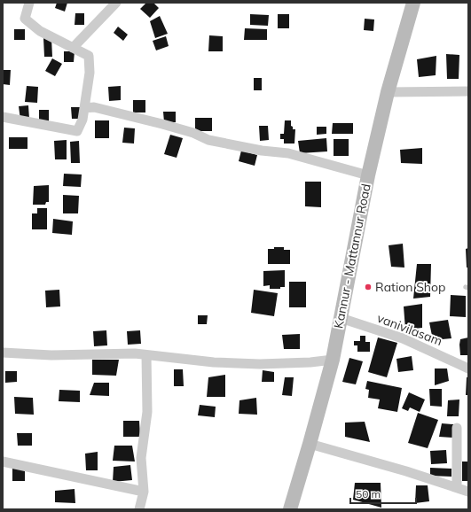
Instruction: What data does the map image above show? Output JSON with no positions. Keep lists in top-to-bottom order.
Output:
{
  "streets": {
    "main road": ["Kannur - Mattannur Road"],
    "street": ["vanivilasam"]
  },
  "crossings": [
    ["Kannur - Mattannur Road", "vanivilasam"]
  ],
  "places": ["Ration Shop"],
  "scale_bar": "50 m"
}
